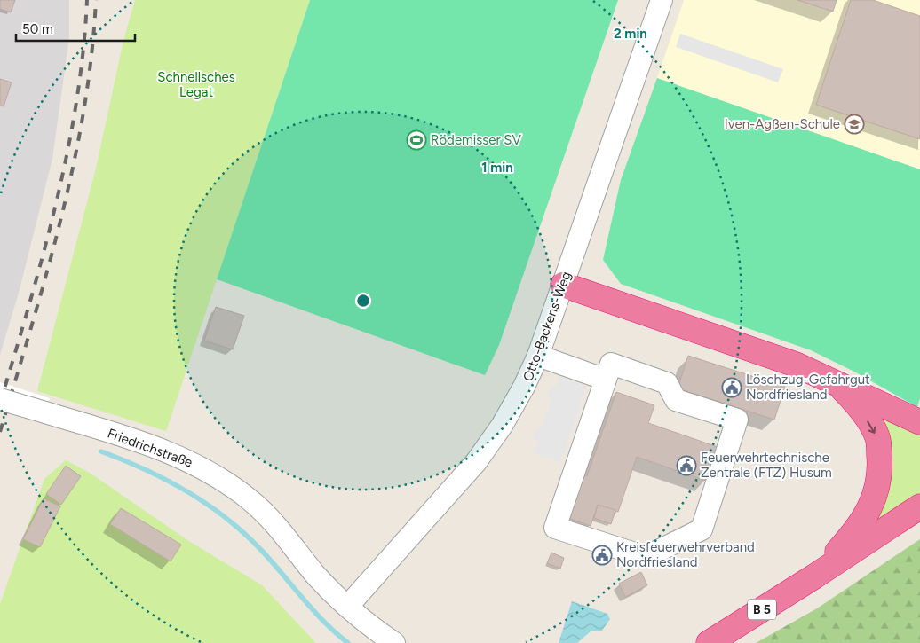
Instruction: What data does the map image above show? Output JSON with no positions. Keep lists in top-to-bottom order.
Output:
{
  "streets": {
    "highway": ["B 5"],
    "street": ["Otto-Backens-Weg", "Friedrichstraße"]
  },
  "crossings": [
    ["Otto-Backens-Weg", "Friedrichstraße"]
  ],
  "parks": ["Schnellsches Legat"],
  "places": {
    "school or university": ["Iven-Agßen-Schule"],
    "sports": ["Rödemisser SV"],
    "public building": ["Löschzug-Gefahrgut Nordfriesland", "Feuerwehrtechnische Zentrale (FTZ) Husum", "Kreisfeuerwehrverband Nordfriesland"]
  },
  "scale_bar": "50 m",
  "rings": ["2 min", "1 min"]
}
